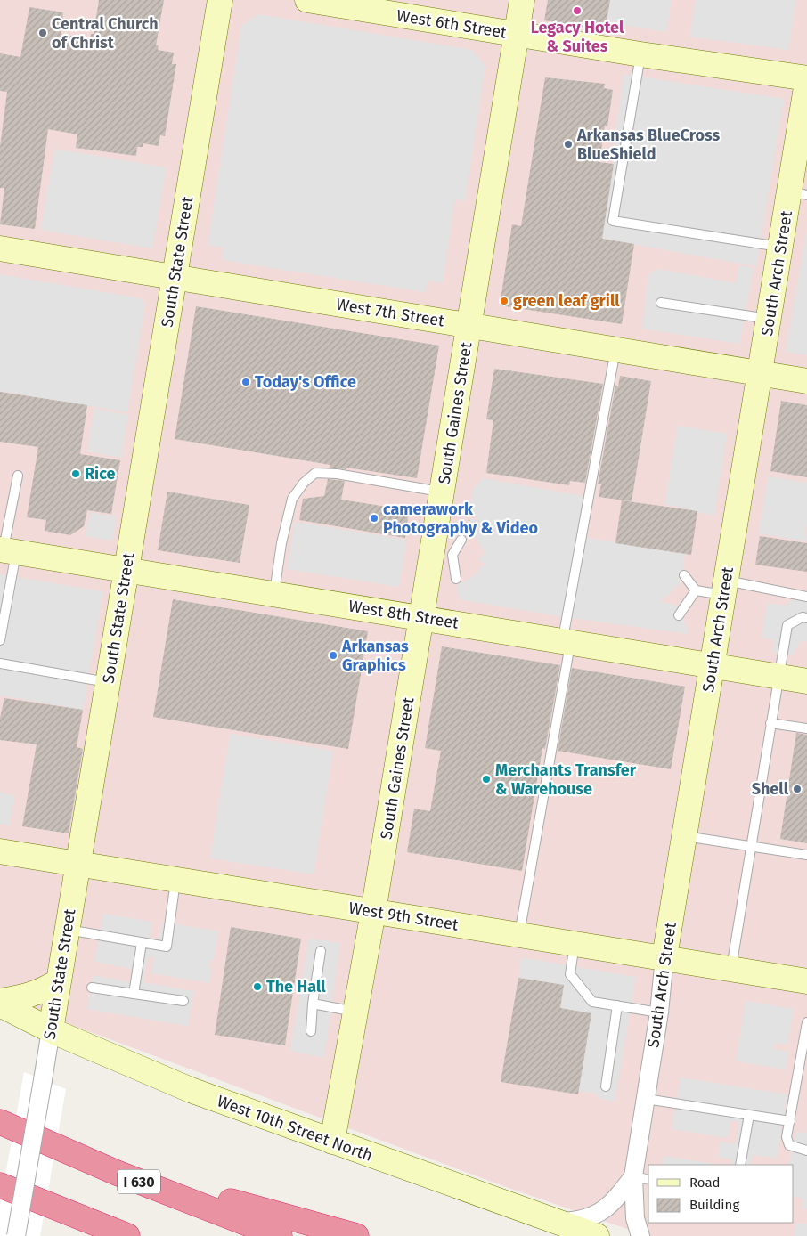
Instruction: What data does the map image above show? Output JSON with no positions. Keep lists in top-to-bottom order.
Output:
{
  "streets": {
    "highway": ["I 630"],
    "street": [
      "West 6th Street",
      "South State Street",
      "South Arch Street",
      "West 7th Street",
      "South Gaines Street",
      "West 8th Street",
      "West 9th Street",
      "West 10th Street North"
    ]
  },
  "crossings": [
    ["West 6th Street", "South Gaines Street"],
    ["South State Street", "West 7th Street"],
    ["South State Street", "West 8th Street"],
    ["South State Street", "West 9th Street"],
    ["South State Street", "West 10th Street North"],
    ["South Arch Street", "West 7th Street"],
    ["South Arch Street", "West 8th Street"],
    ["South Arch Street", "West 9th Street"],
    ["South Arch Street", "West 10th Street North"],
    ["West 7th Street", "South Gaines Street"],
    ["South Gaines Street", "West 8th Street"],
    ["South Gaines Street", "West 9th Street"],
    ["South Gaines Street", "West 10th Street North"]
  ],
  "places": [
    "Legacy Hotel & Suites",
    "Central Church of Christ",
    "Arkansas BlueCross BlueShield",
    "green leaf grill",
    "Today's Office",
    "Rice",
    "camerawork Photography & Video",
    "Arkansas Graphics",
    "Merchants Transfer & Warehouse",
    "Shell",
    "The Hall"
  ],
  "legend": ["Road", "Building"]
}
